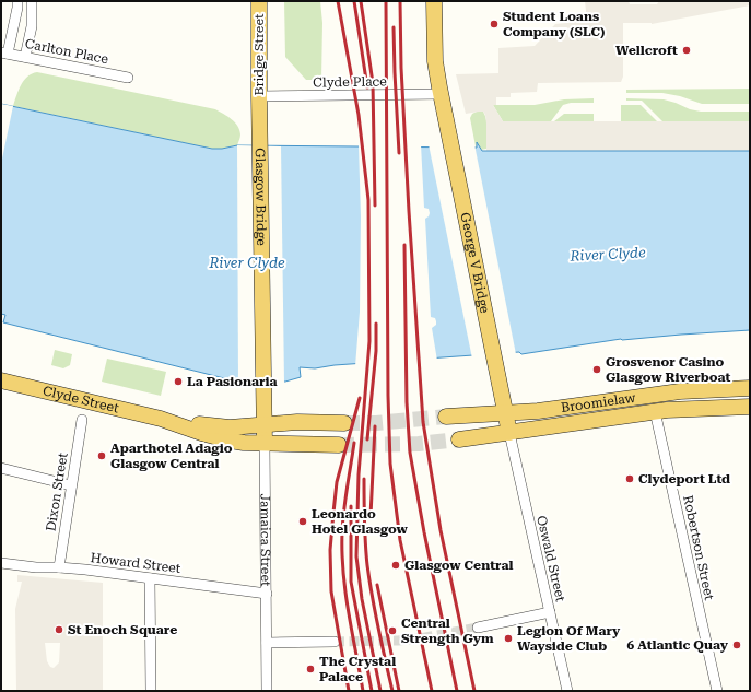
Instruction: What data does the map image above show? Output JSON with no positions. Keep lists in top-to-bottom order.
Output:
{
  "streets": {
    "main road": [
      "Bridge Street",
      "Glasgow Bridge",
      "George V Bridge",
      "Clyde Street",
      "Broomielaw",
      "Jamaica Street"
    ],
    "street": [
      "Carlton Place",
      "Clyde Place",
      "Dixon Street",
      "Robertson Street",
      "Oswald Street",
      "Howard Street"
    ]
  },
  "crossings": [
    ["Bridge Street", "Clyde Place"],
    ["Bridge Street", "Glasgow Bridge"],
    ["Clyde Place", "Glasgow Bridge"],
    ["Clyde Place", "George V Bridge"],
    ["Glasgow Bridge", "Jamaica Street"],
    ["George V Bridge", "Broomielaw"],
    ["George V Bridge", "Oswald Street"],
    ["Clyde Street", "Jamaica Street"],
    ["Broomielaw", "Robertson Street"],
    ["Broomielaw", "Oswald Street"],
    ["Dixon Street", "Howard Street"],
    ["Jamaica Street", "Howard Street"]
  ],
  "water": ["River Clyde"],
  "places": [
    "Student Loans Company (SLC)",
    "Wellcroft",
    "Grosvenor Casino Glasgow Riverboat",
    "La Pasionaria",
    "Aparthotel Adagio Glasgow Central",
    "Clydeport Ltd",
    "Leonardo Hotel Glasgow",
    "Glasgow Central",
    "St Enoch Square",
    "Central Strength Gym",
    "Legion Of Mary Wayside Club",
    "6 Atlantic Quay",
    "The Crystal Palace"
  ]
}
